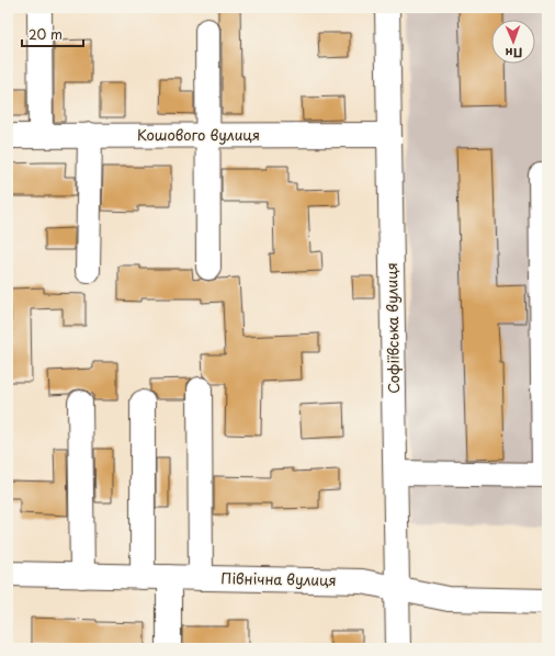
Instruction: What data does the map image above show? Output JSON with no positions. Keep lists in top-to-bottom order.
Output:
{
  "streets": {
    "street": ["Кошового вулиця", "Софіївська вулиця", "Північна вулиця"]
  },
  "crossings": [
    ["Кошового вулиця", "Софіївська вулиця"],
    ["Софіївська вулиця", "Північна вулиця"]
  ],
  "scale_bar": "20 m",
  "north": "bottom"
}
